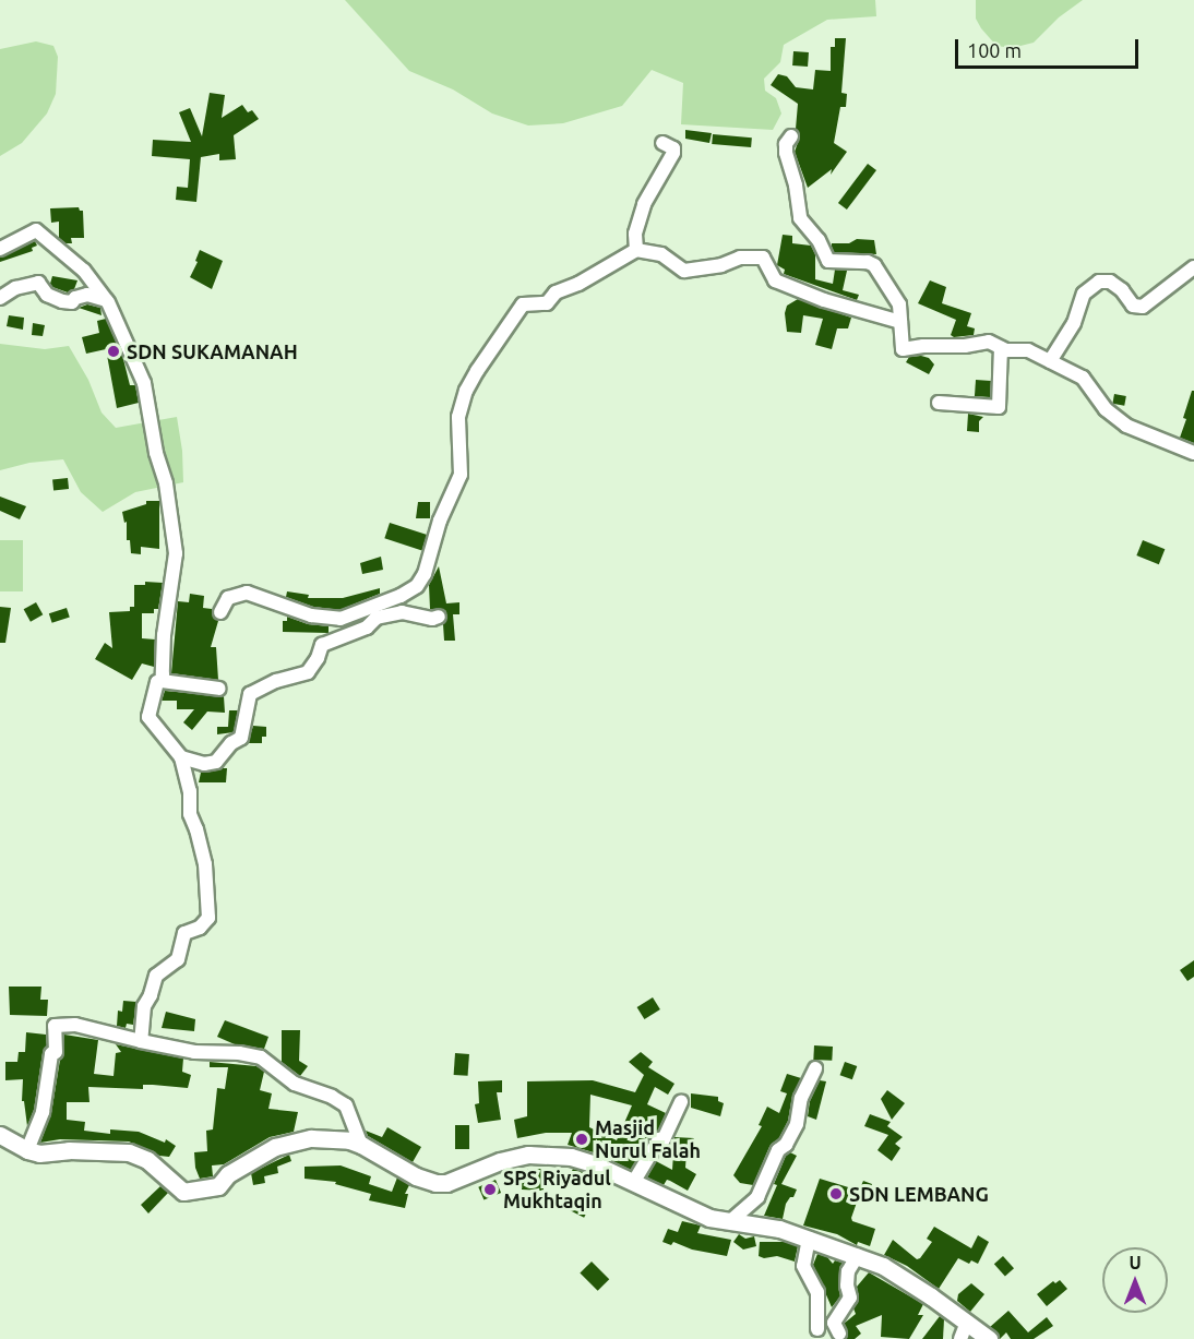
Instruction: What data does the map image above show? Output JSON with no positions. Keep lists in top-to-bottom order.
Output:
{
  "places": [
    "SDN SUKAMANAH",
    "Masjid Nurul Falah",
    "SPS Riyadul Mukhtaqin",
    "SDN LEMBANG"
  ],
  "scale_bar": "100 m",
  "north": "top"
}
